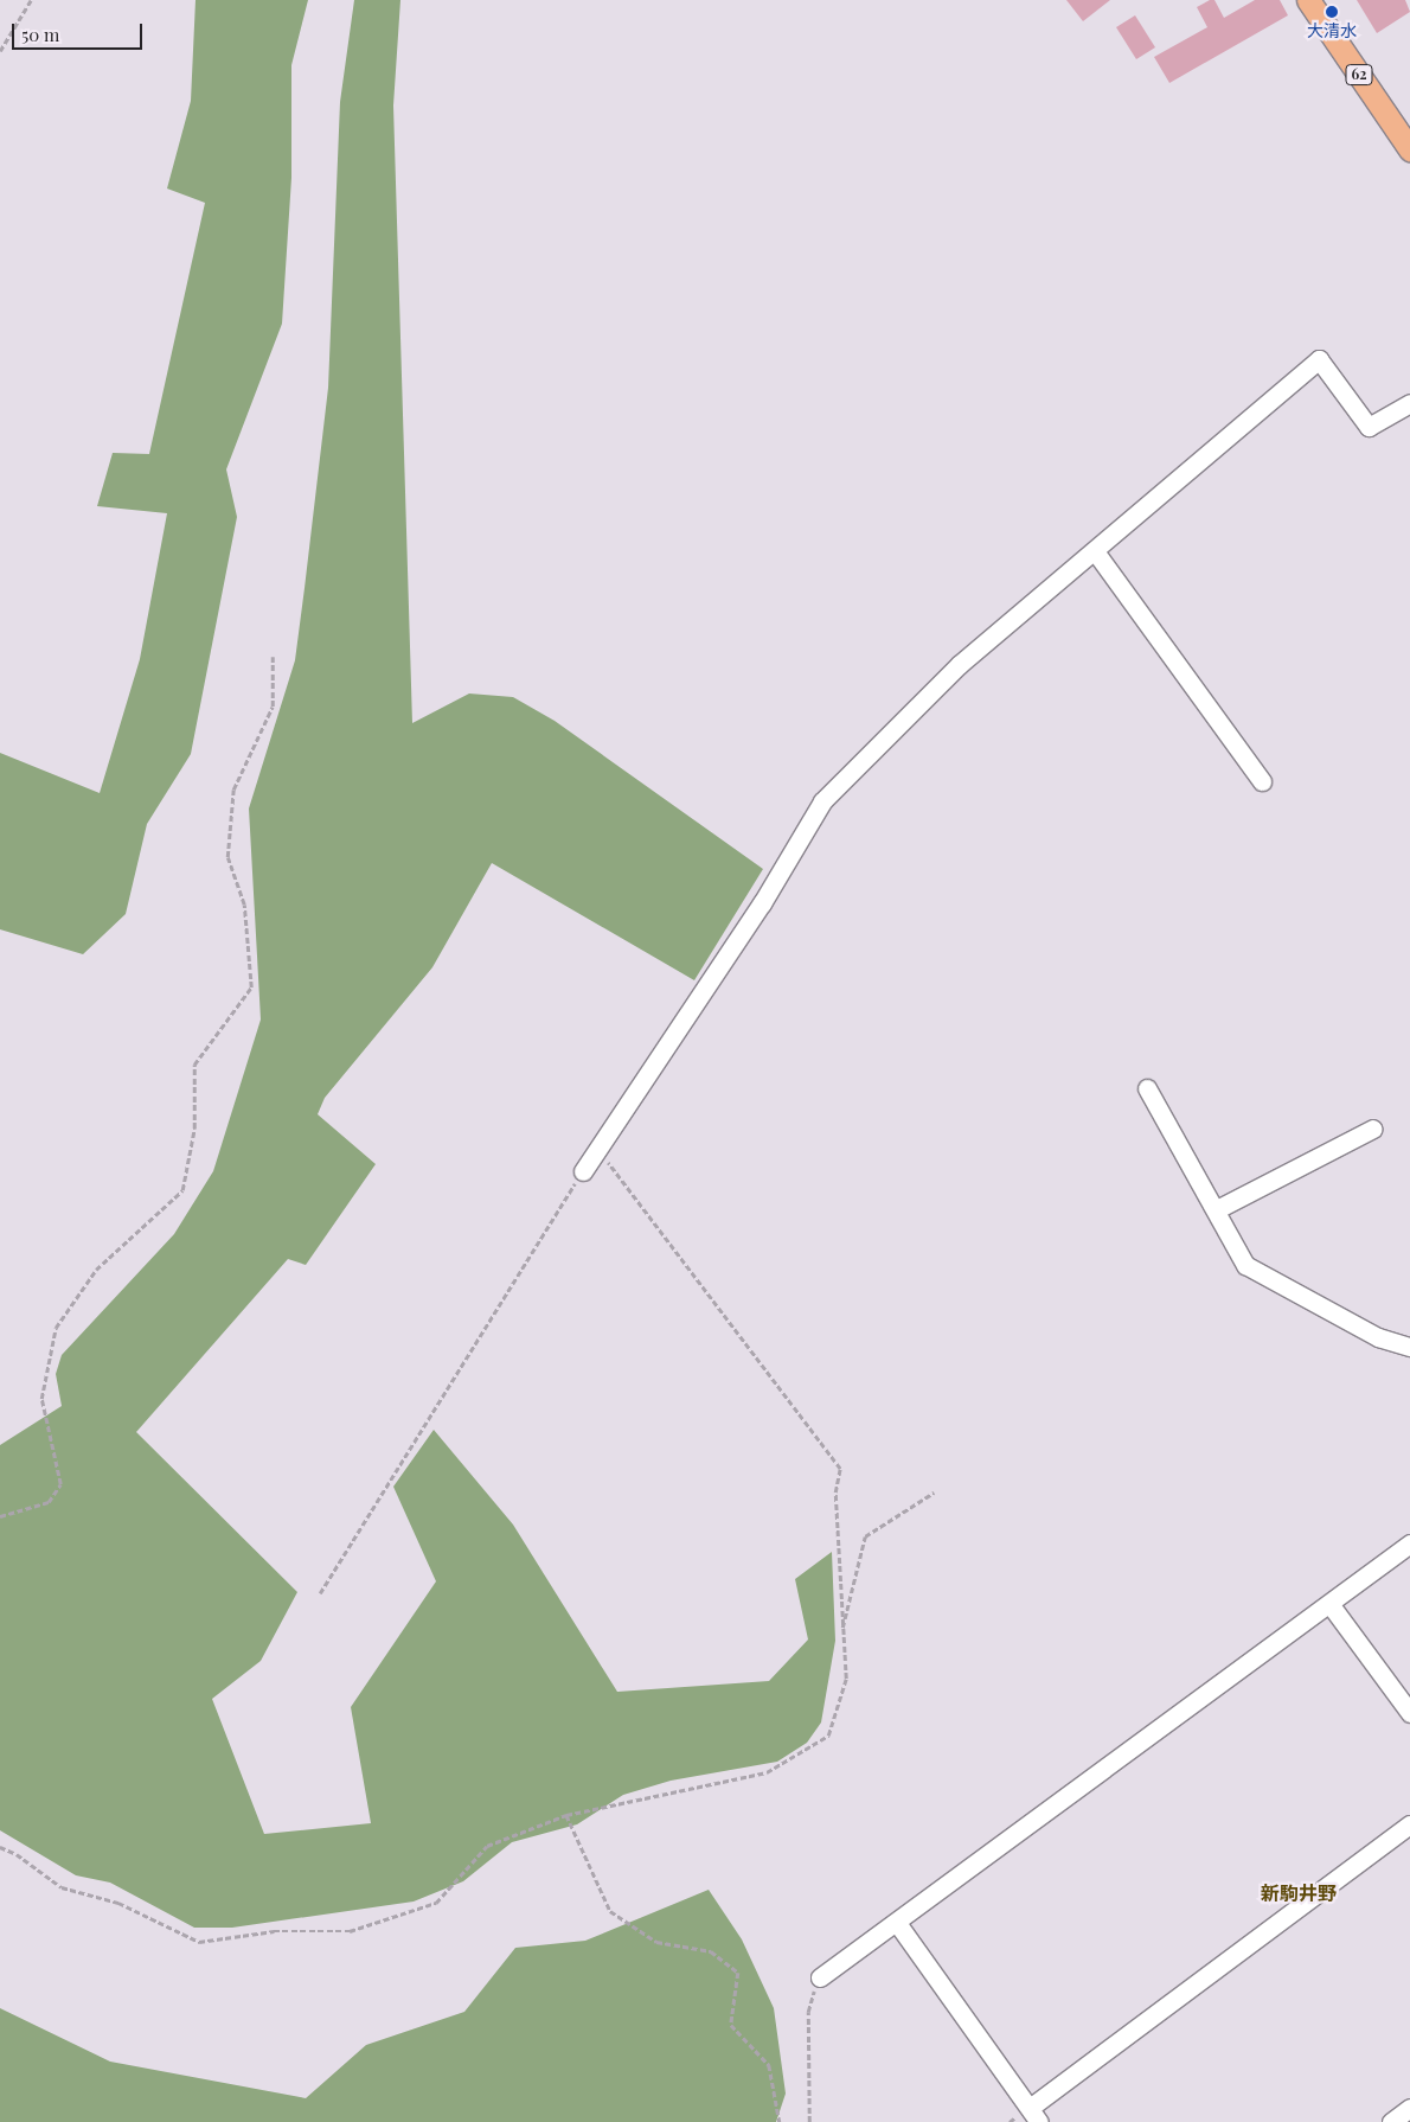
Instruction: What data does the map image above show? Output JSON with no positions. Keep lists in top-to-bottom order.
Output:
{
  "streets": {
    "main road": ["62"]
  },
  "districts": ["新駒井野"],
  "places": ["大清水"],
  "scale_bar": "50 m"
}
